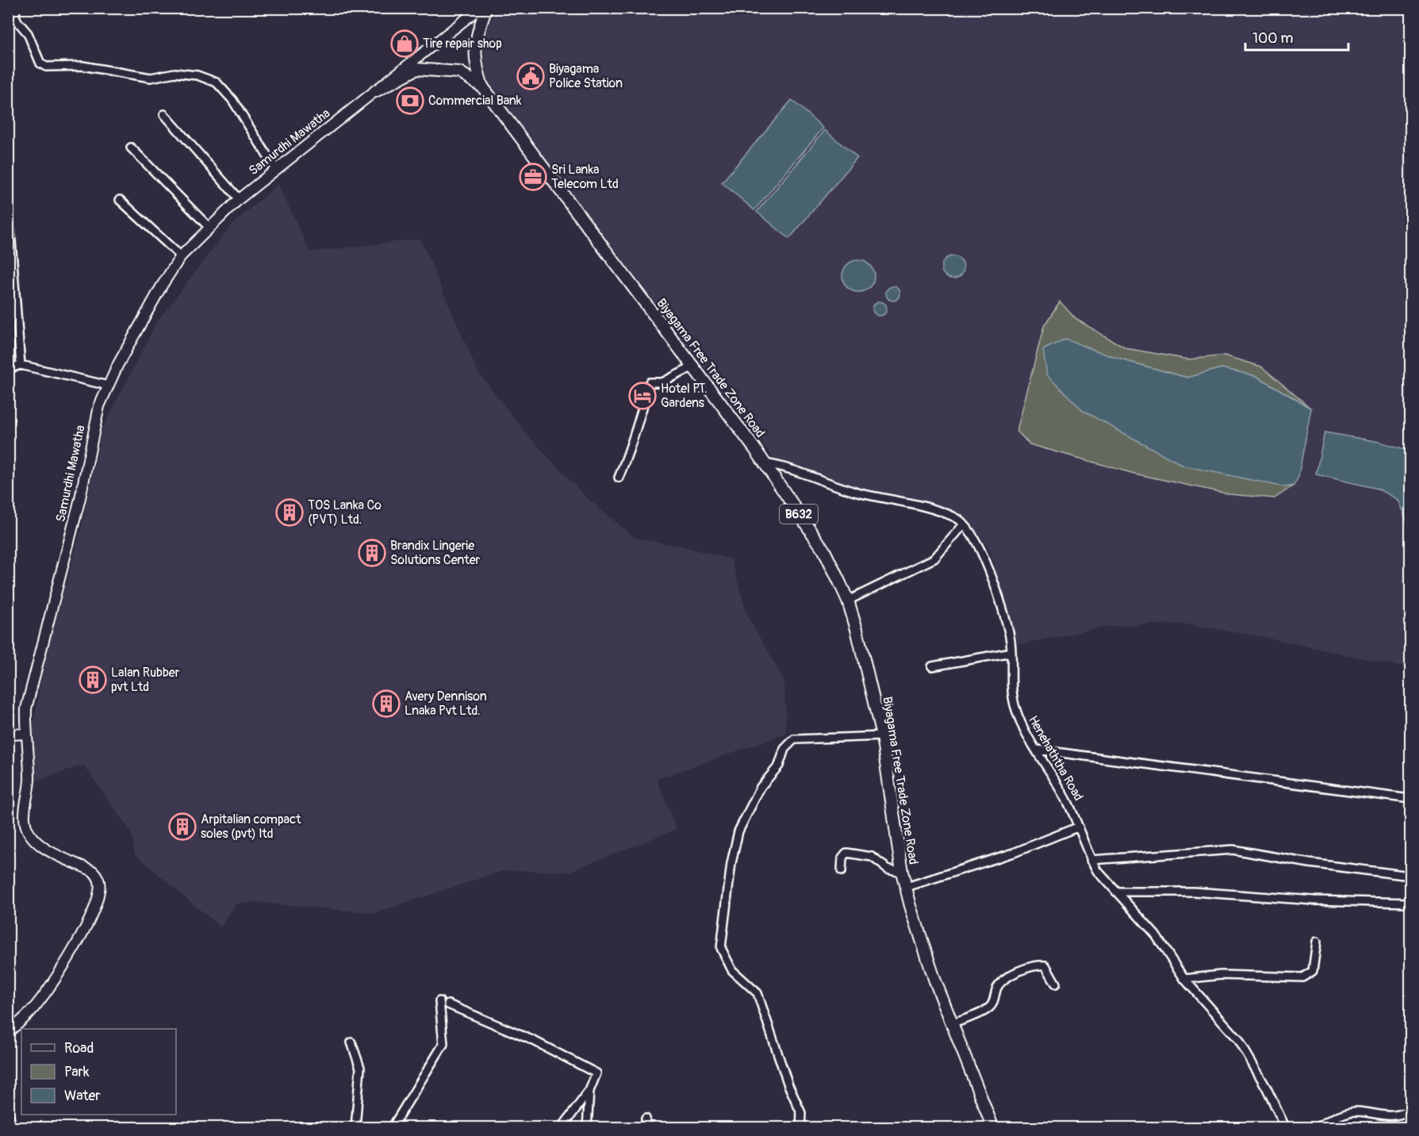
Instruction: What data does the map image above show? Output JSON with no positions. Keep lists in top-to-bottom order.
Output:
{
  "streets": {
    "main road": ["Samurdhi Mawatha", "Biyagama Free Trade Zone Road", "B632"],
    "street": ["Henehaththa Road"]
  },
  "crossings": [
    ["Samurdhi Mawatha", "Biyagama Free Trade Zone Road"],
    ["Biyagama Free Trade Zone Road", "Henehaththa Road"]
  ],
  "places": {
    "shop": ["Tire repair shop"],
    "public building": ["Biyagama Police Station"],
    "bank": ["Commercial Bank"],
    "office": ["Sri Lanka Telecom Ltd"],
    "hotel": ["Hotel P.T. Gardens"],
    "building": [
      "TOS Lanka Co (PVT) Ltd.",
      "Brandix Lingerie Solutions Center",
      "Lalan Rubber pvt Ltd",
      "Avery Dennison Lnaka Pvt Ltd.",
      "Arpitalian compact soles (pvt) ltd"
    ]
  },
  "legend": ["Road", "Park", "Water"],
  "scale_bar": "100 m"
}
